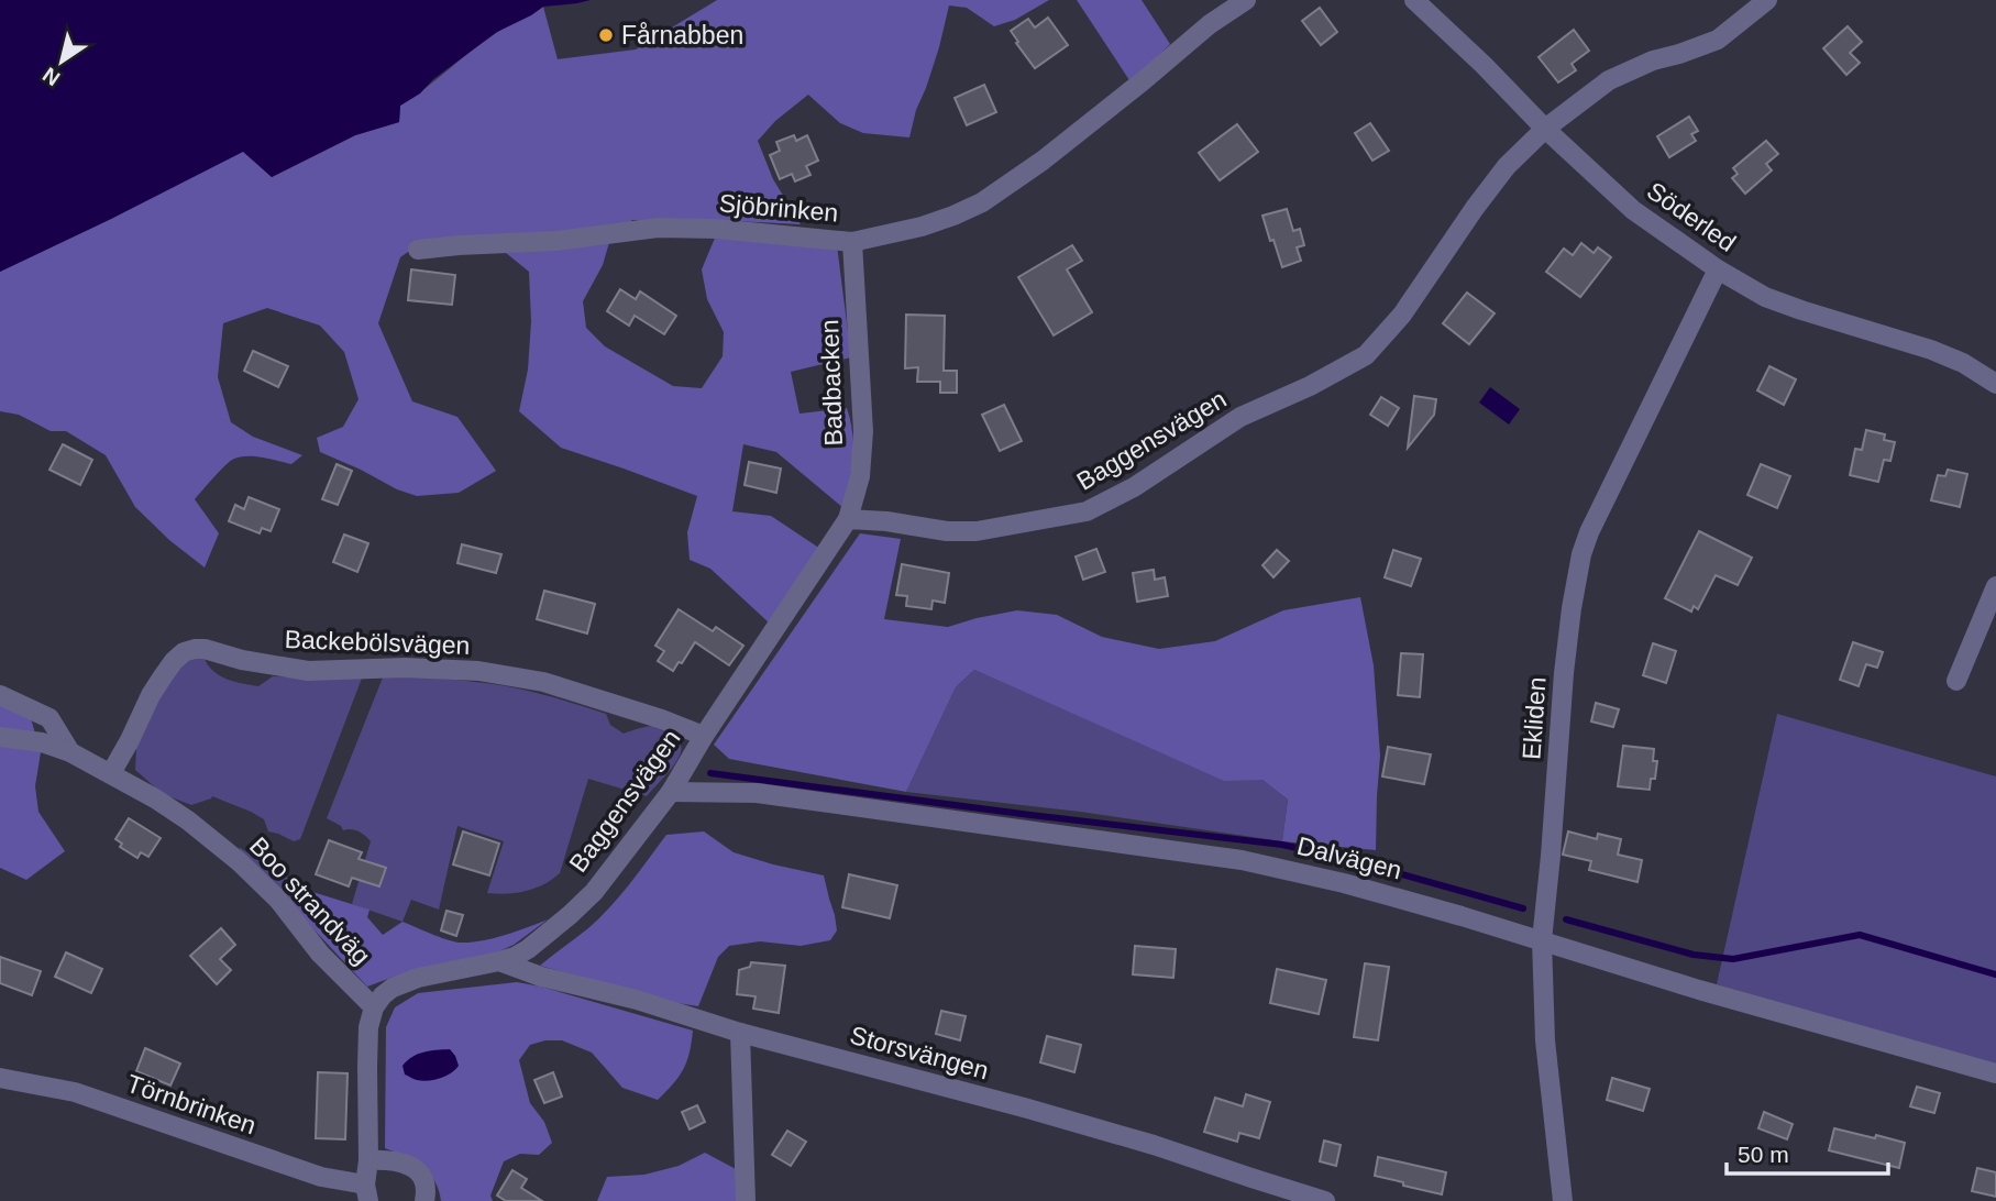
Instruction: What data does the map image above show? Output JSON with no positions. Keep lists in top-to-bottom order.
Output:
{
  "streets": {
    "street": [
      "Sjöbrinken",
      "Söderled",
      "Badbacken",
      "Baggensvägen",
      "Backebölsvägen",
      "Ekliden",
      "Dalvägen",
      "Boo strandväg",
      "Storsvängen",
      "Törnbrinken"
    ]
  },
  "crossings": [
    ["Sjöbrinken", "Badbacken"],
    ["Söderled", "Baggensvägen"],
    ["Söderled", "Ekliden"],
    ["Badbacken", "Baggensvägen"],
    ["Baggensvägen", "Backebölsvägen"],
    ["Baggensvägen", "Dalvägen"],
    ["Baggensvägen", "Boo strandväg"],
    ["Baggensvägen", "Storsvängen"],
    ["Backebölsvägen", "Boo strandväg"],
    ["Ekliden", "Dalvägen"]
  ],
  "places": ["Fårnabben"],
  "scale_bar": "50 m",
  "north": "bottom left"
}
